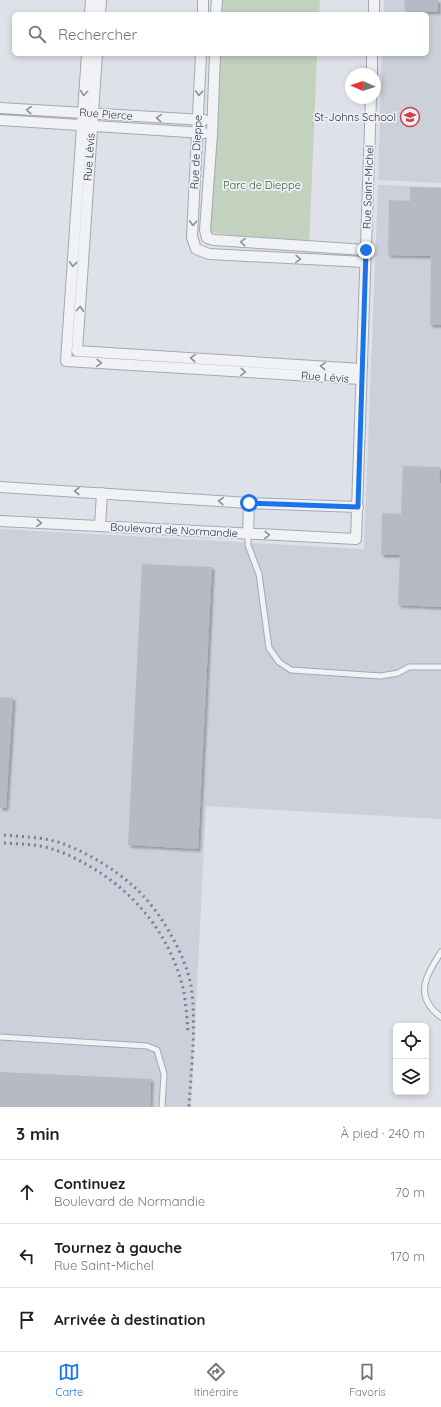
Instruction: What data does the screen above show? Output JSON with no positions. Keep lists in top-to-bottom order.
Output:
{
  "streets": {
    "street": [
      "Rue Pierce",
      "Rue de Dieppe",
      "Rue Lévis",
      "Rue Saint-Michel",
      "Boulevard de Normandie"
    ]
  },
  "crossings": [
    ["Rue Pierce", "Rue de Dieppe"],
    ["Rue Pierce", "Rue Lévis"],
    ["Rue Lévis", "Rue Saint-Michel"],
    ["Rue Saint-Michel", "Boulevard de Normandie"]
  ],
  "parks": ["Parc de Dieppe"],
  "places": {
    "school or university": ["St-Johns School"]
  },
  "north": "left",
  "page": {
    "search": "Rechercher",
    "heading": ["3 min", "À pied · 240 m"],
    "list": [
      ["Continuez", "Boulevard de Normandie", "70 m"],
      ["Tournez à gauche", "Rue Saint-Michel", "170 m"],
      "Arrivée à destination"
    ],
    "nav": ["Carte", "Itinéraire", "Favoris"]
  }
}
